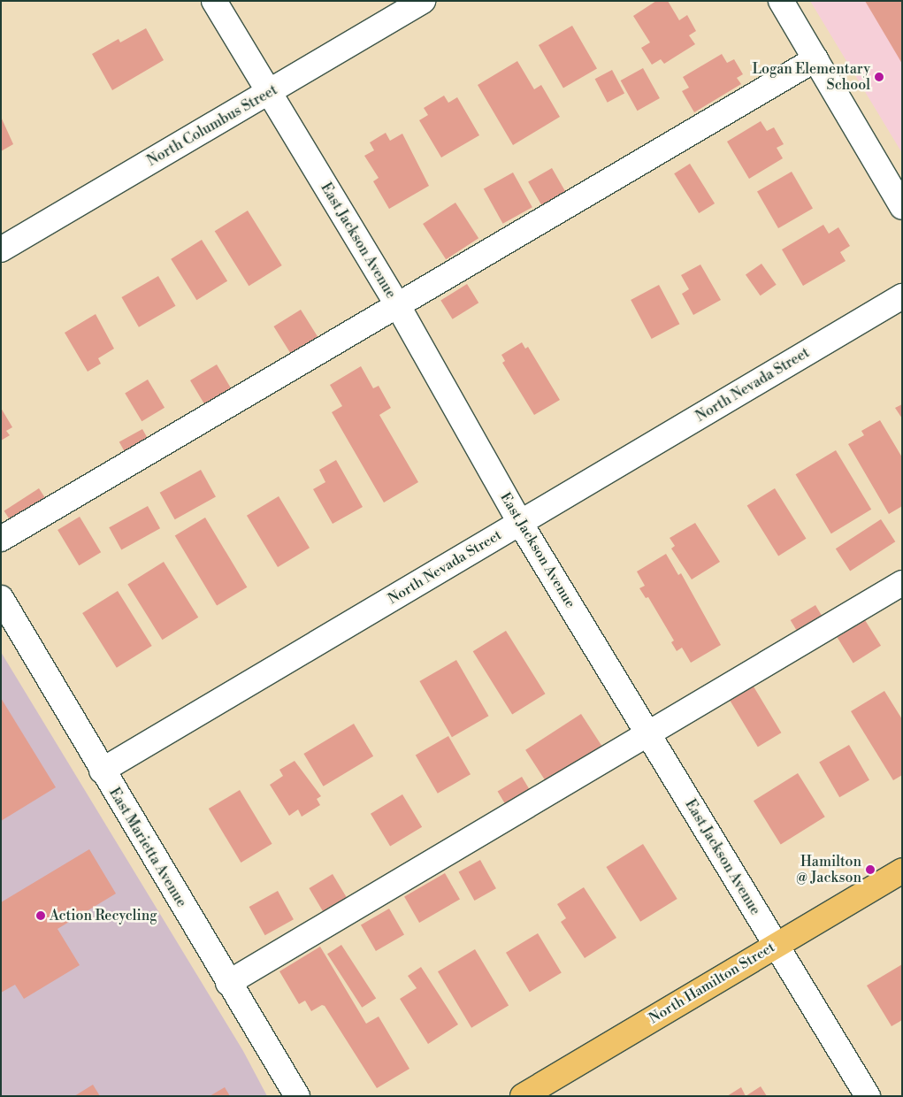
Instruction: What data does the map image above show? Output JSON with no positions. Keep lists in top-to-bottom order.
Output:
{
  "streets": {
    "main road": ["North Hamilton Street"],
    "street": [
      "North Columbus Street",
      "East Jackson Avenue",
      "North Nevada Street",
      "East Marietta Avenue"
    ]
  },
  "crossings": [
    ["North Columbus Street", "East Jackson Avenue"],
    ["East Jackson Avenue", "North Nevada Street"],
    ["East Jackson Avenue", "North Hamilton Street"],
    ["North Nevada Street", "East Marietta Avenue"]
  ],
  "places": ["Logan Elementary School", "Hamilton @ Jackson", "Action Recycling"]
}
